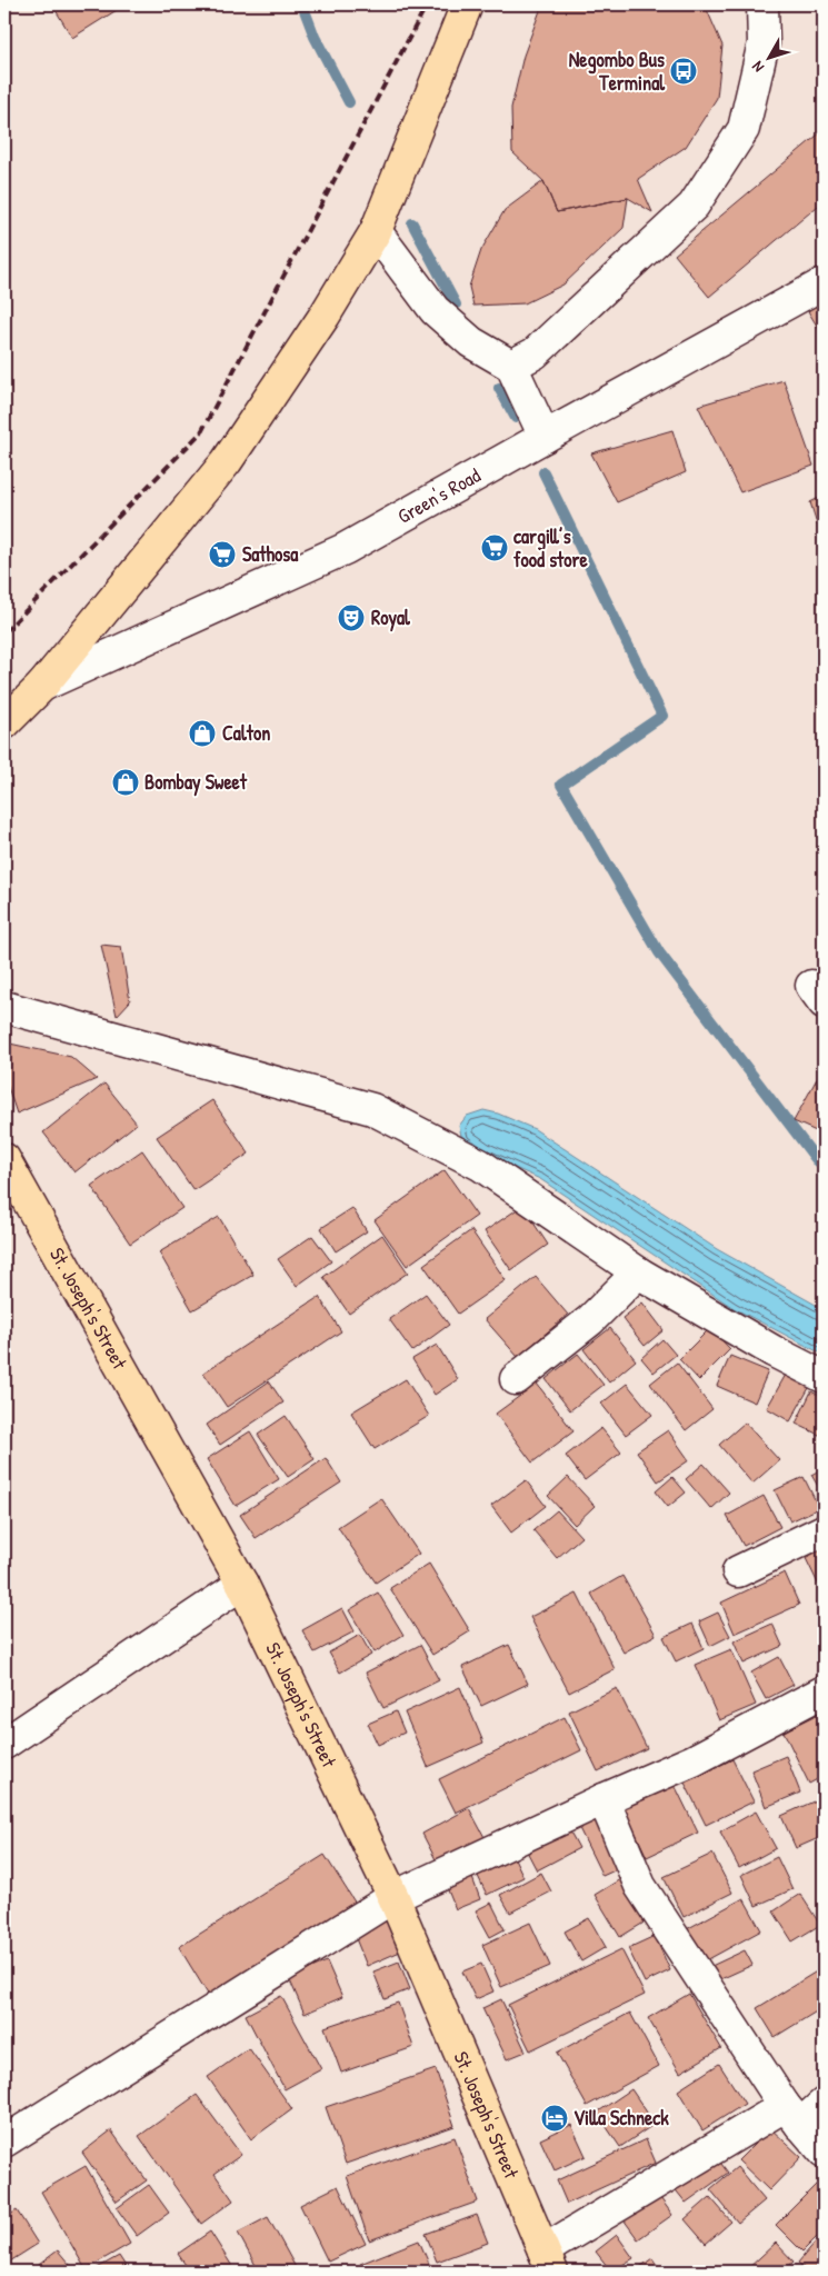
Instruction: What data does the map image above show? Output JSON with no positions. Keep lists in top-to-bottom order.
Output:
{
  "streets": {
    "main road": ["St. Joseph's Street"],
    "street": ["Green's Road"]
  },
  "places": {
    "bus stop": ["Negombo Bus Terminal"],
    "supermarket": ["cargill’s food store", "Sathosa"],
    "theatre": ["Royal"],
    "shop": ["Calton", "Bombay Sweet"],
    "hotel": ["Villa Schneck"]
  },
  "north": "bottom left"
}
